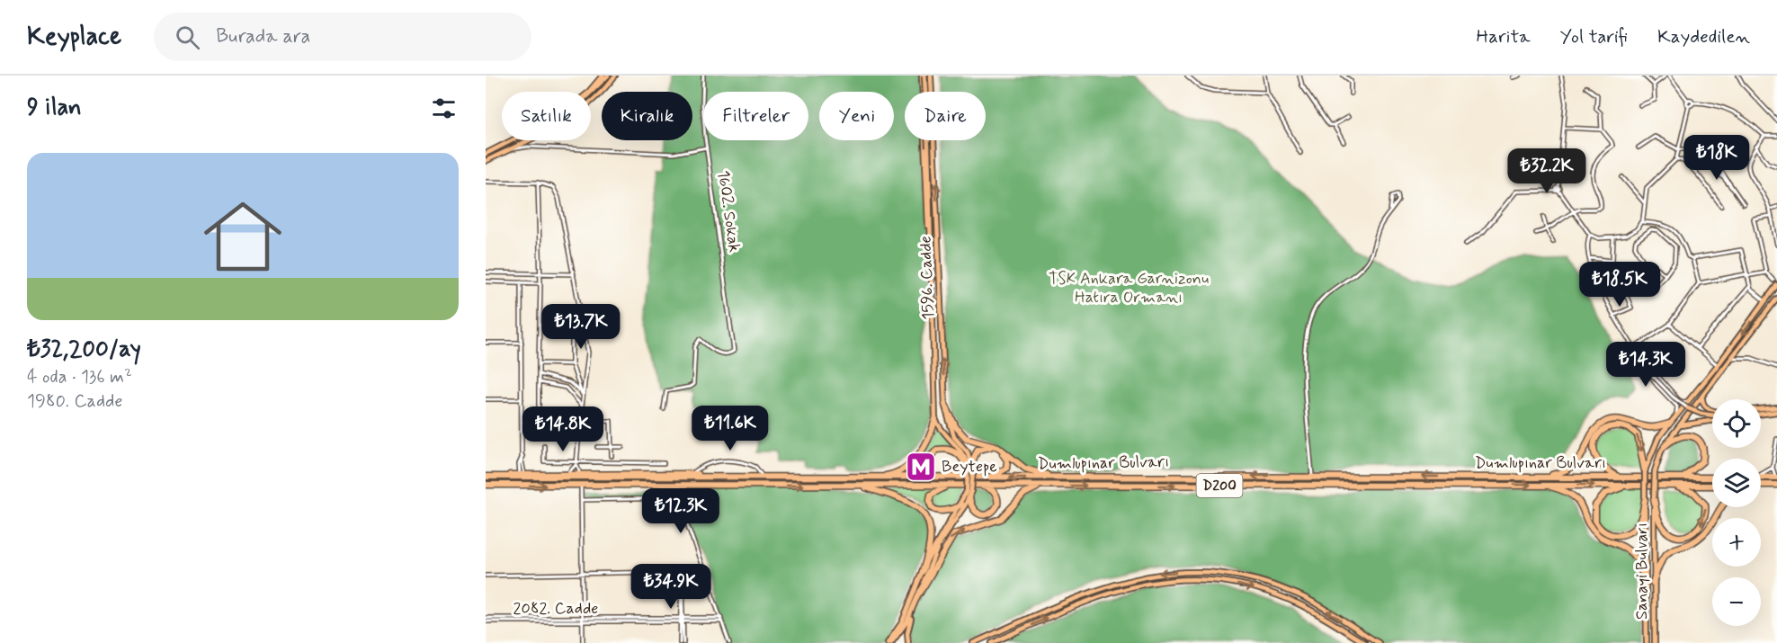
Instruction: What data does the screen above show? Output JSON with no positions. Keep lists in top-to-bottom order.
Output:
{
  "streets": {
    "highway": ["Dumlupınar Bulvarı", "D200"],
    "main road": ["1596. Cadde", "Sanayi Bulvarı"],
    "street": ["1602. Sokak", "2082. Cadde"]
  },
  "parks": ["TSK Ankara Garnizonu Hatıra Ormanı"],
  "places": {
    "metro station": ["Beytepe"]
  },
  "page": {
    "header": "Keyplace",
    "search": "Burada ara",
    "nav": ["Harita", "Yol tarifi", "Kaydedilen"],
    "heading": "9 ilan",
    "chip": [
      "Satılık",
      "Kiralık",
      "Filtreler",
      "Yeni",
      "Daire"
    ],
    "price": [
      "₺18K",
      "₺32.2K",
      "₺18.5K",
      "₺13.7K",
      "₺14.3K",
      "₺11.6K",
      "₺14.8K",
      "₺12.3K",
      "₺34.9K"
    ],
    "list": [
      {
        "name": "₺32,200/ay",
        "note": "4 oda · 136 m² · 1980. Cadde"
      }
    ],
    "map_buttons": ["+", "−"]
  }
}
